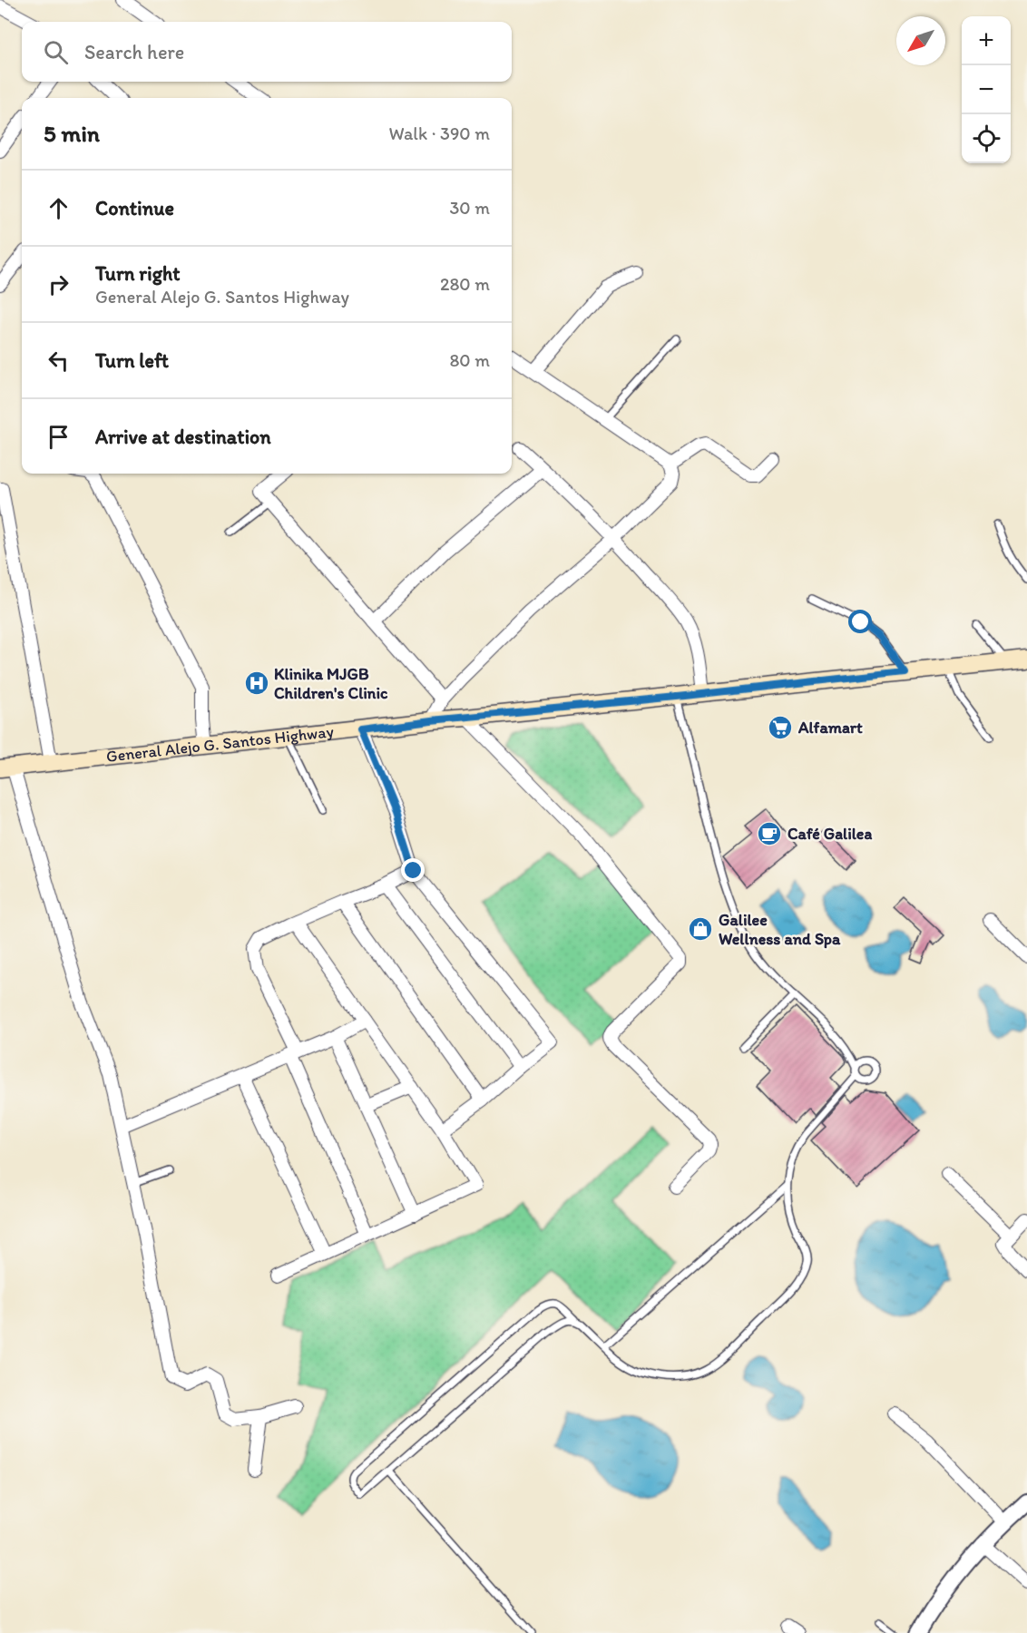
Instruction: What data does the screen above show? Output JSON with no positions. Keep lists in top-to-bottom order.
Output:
{
  "streets": {
    "main road": ["General Alejo G. Santos Highway"]
  },
  "places": {
    "hospital": ["Klinika MJGB Children's Clinic"],
    "supermarket": ["Alfamart"],
    "cafe": ["Café Galilea"],
    "shop": ["Galilee Wellness and Spa"]
  },
  "north": "bottom left",
  "page": {
    "map_buttons": ["+", "−"],
    "search": "Search here",
    "heading": ["5 min", "Walk · 390 m"],
    "list": [
      ["Continue", "30 m"],
      ["Turn right", "General Alejo G. Santos Highway", "280 m"],
      ["Turn left", "80 m"],
      "Arrive at destination"
    ]
  }
}
